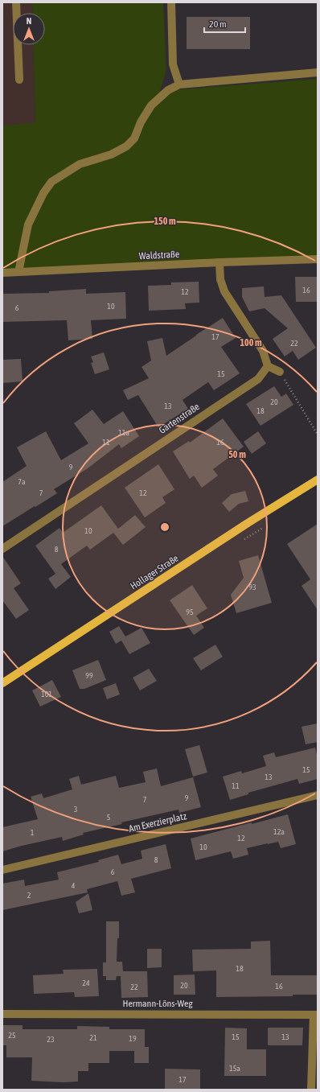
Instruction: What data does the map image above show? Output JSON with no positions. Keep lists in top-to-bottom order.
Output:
{
  "streets": {
    "main road": ["Hollager Straße"],
    "street": [
      "Waldstraße",
      "Gartenstraße",
      "Am Exerzierplatz",
      "Hermann-Löns-Weg"
    ]
  },
  "house_numbers": [
    "16",
    "12",
    "10",
    "6",
    "17",
    "22",
    "15",
    "20",
    "13",
    "18",
    "11a",
    "11",
    "16",
    "9",
    "7a",
    "7",
    "12",
    "10",
    "8",
    "93",
    "95",
    "99",
    "101",
    "15",
    "13",
    "11",
    "9",
    "7",
    "3",
    "5",
    "12a",
    "1",
    "12",
    "10",
    "8",
    "6",
    "4",
    "2",
    "18",
    "24",
    "20",
    "16",
    "22",
    "25",
    "15",
    "13",
    "21",
    "19",
    "23",
    "15a",
    "17"
  ],
  "scale_bar": "20 m",
  "north": "top",
  "rings": ["150 m", "100 m", "50 m"]
}
